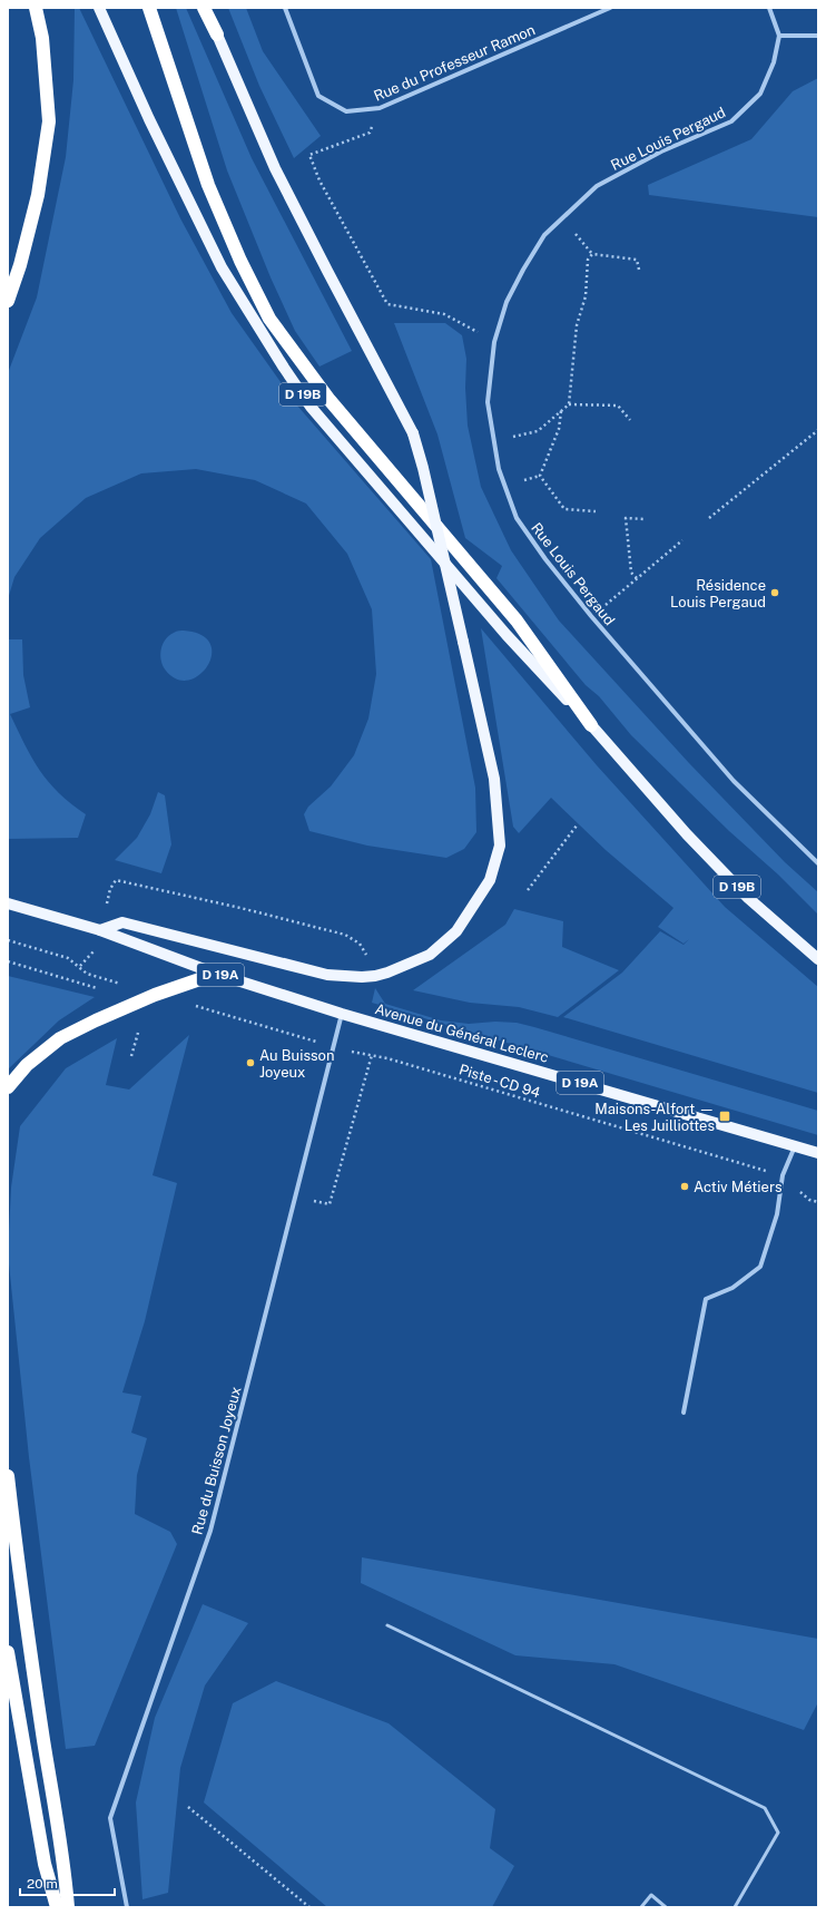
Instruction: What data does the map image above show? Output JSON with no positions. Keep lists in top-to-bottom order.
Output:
{
  "streets": {
    "main road": ["D 19B", "D 19A", "Avenue du Général Leclerc"],
    "street": ["Rue du Professeur Ramon", "Rue Louis Pergaud", "Rue du Buisson Joyeux"],
    "path": ["Piste - CD 94"]
  },
  "crossings": [
    ["D 19A", "Avenue du Général Leclerc"],
    ["Avenue du Général Leclerc", "Rue du Buisson Joyeux"]
  ],
  "places": {
    "other": ["Résidence Louis Pergaud", "Au Buisson Joyeux", "Activ Métiers"],
    "transit": ["Maisons-Alfort — Les Juilliottes"]
  },
  "scale_bar": "20 m"
}
